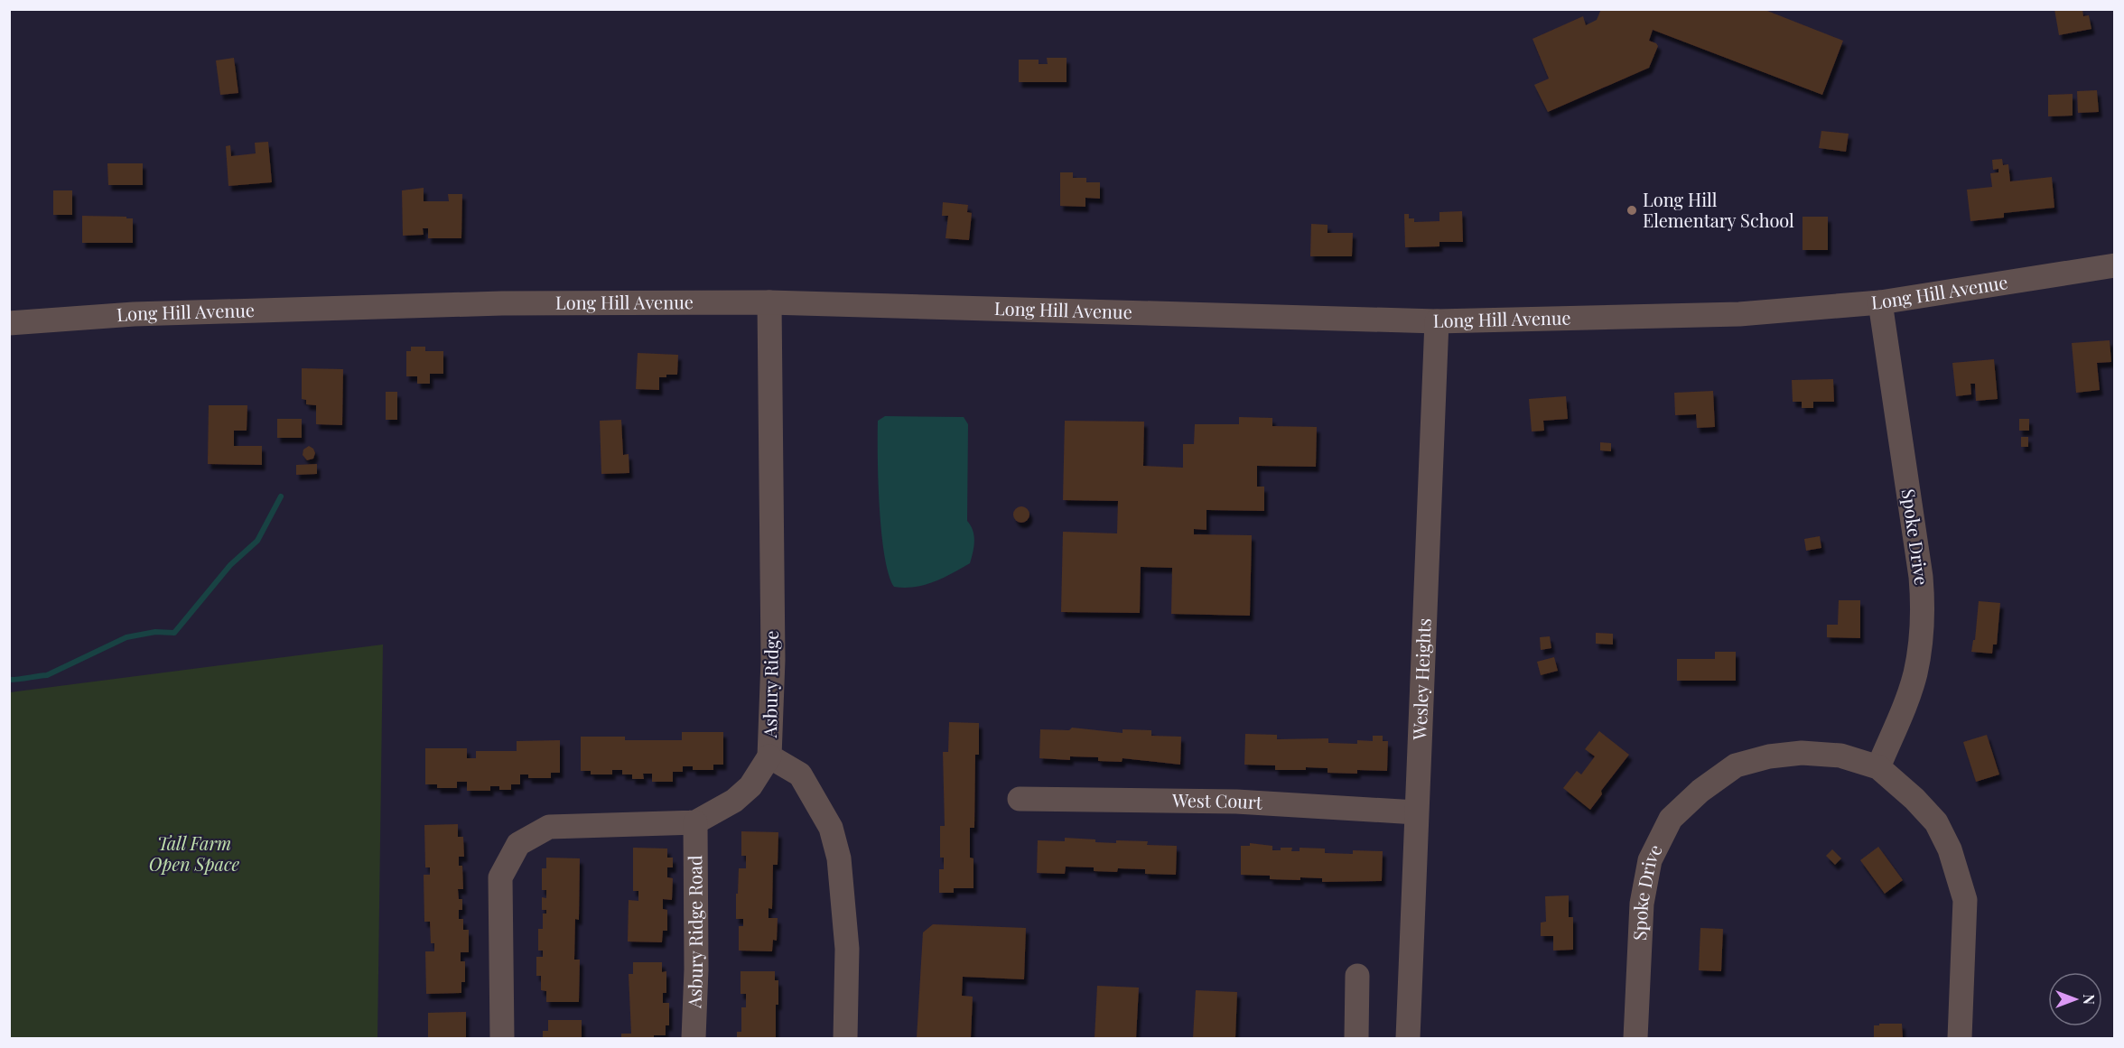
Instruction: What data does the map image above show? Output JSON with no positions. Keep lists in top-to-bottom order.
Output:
{
  "streets": {
    "street": [
      "Long Hill Avenue",
      "Spoke Drive",
      "Wesley Heights",
      "Asbury Ridge",
      "West Court",
      "Asbury Ridge Road"
    ]
  },
  "crossings": [
    ["Long Hill Avenue", "Spoke Drive"],
    ["Long Hill Avenue", "Wesley Heights"],
    ["Long Hill Avenue", "Asbury Ridge"],
    ["Wesley Heights", "West Court"]
  ],
  "parks": ["Tall Farm Open Space"],
  "places": ["Long Hill Elementary School"],
  "north": "right"
}
